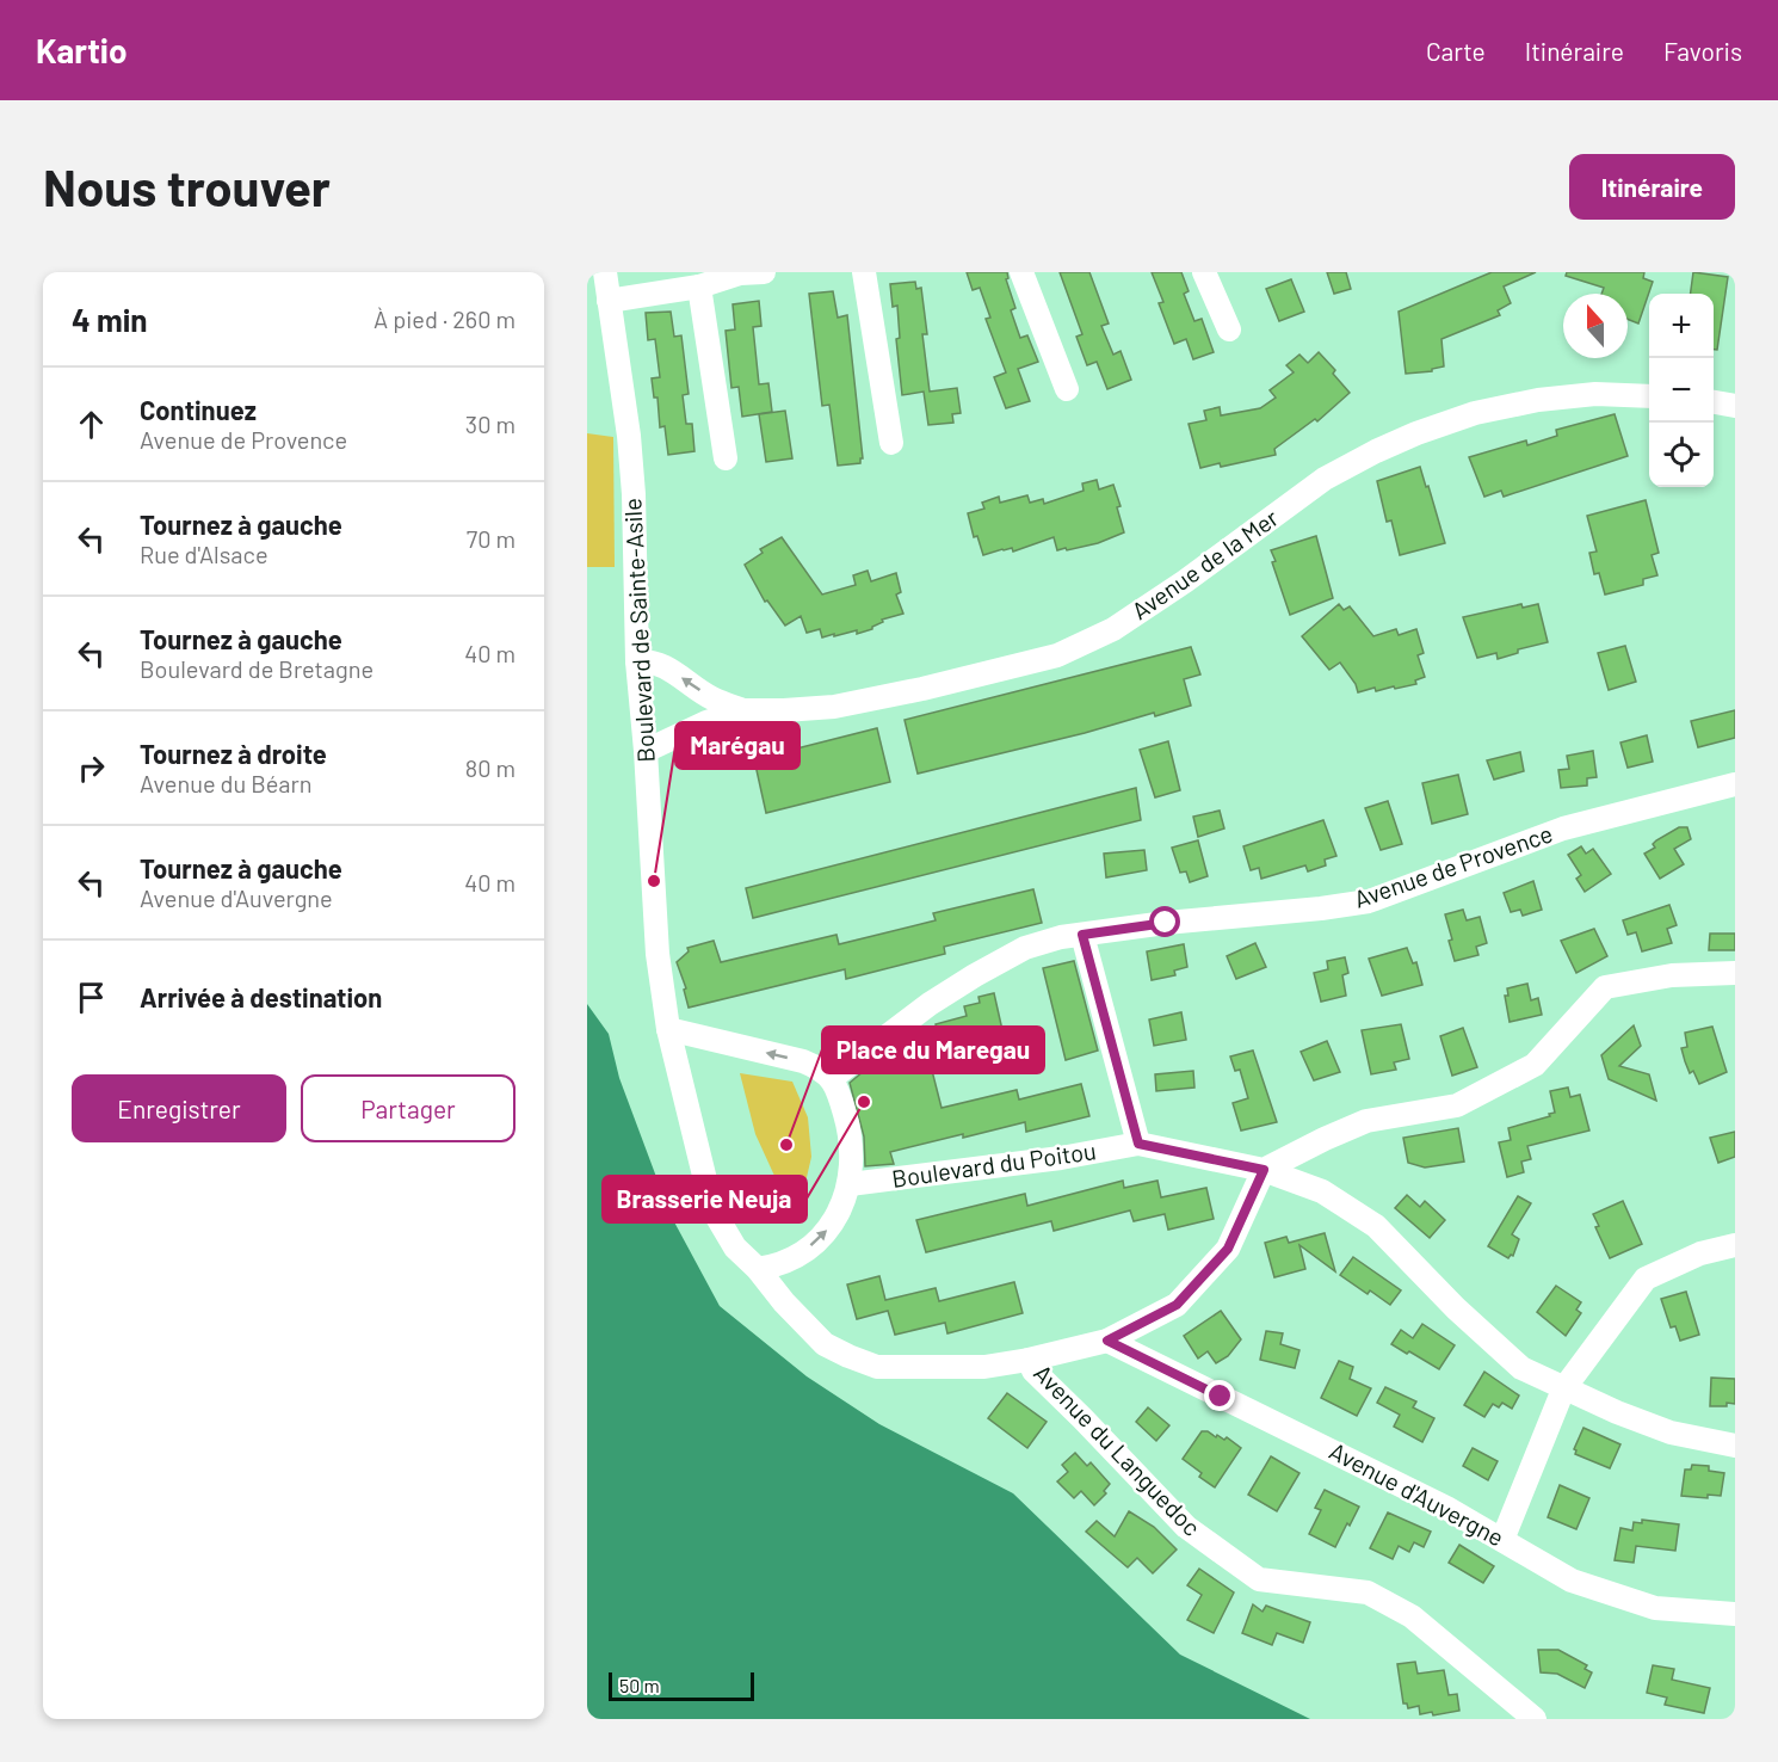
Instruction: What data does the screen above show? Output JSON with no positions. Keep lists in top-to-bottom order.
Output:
{
  "streets": {
    "street": [
      "Avenue de la Mer",
      "Boulevard de Sainte-Asile",
      "Avenue de Provence",
      "Boulevard du Poitou",
      "Avenue du Languedoc",
      "Avenue d'Auvergne"
    ]
  },
  "crossings": [
    ["Avenue de la Mer", "Boulevard de Sainte-Asile"],
    ["Boulevard de Sainte-Asile", "Avenue du Languedoc"],
    ["Boulevard de Sainte-Asile", "Avenue d'Auvergne"]
  ],
  "places": ["Marégau", "Brasserie Neuja", "Place du Maregau"],
  "scale_bar": "50 m",
  "north": "top",
  "page": {
    "header": "Kartio",
    "nav": ["Carte", "Itinéraire", "Favoris"],
    "buttons": [
      "Itinéraire",
      ["Enregistrer", "Partager"]
    ],
    "title": "Nous trouver",
    "heading": ["4 min", "À pied · 260 m"],
    "map_buttons": ["+", "−"],
    "list": [
      ["Continuez", "Avenue de Provence", "30 m"],
      ["Tournez à gauche", "Rue d'Alsace", "70 m"],
      ["Tournez à gauche", "Boulevard de Bretagne", "40 m"],
      ["Tournez à droite", "Avenue du Béarn", "80 m"],
      ["Tournez à gauche", "Avenue d'Auvergne", "40 m"],
      "Arrivée à destination"
    ],
    "scale": "50 m"
  }
}
